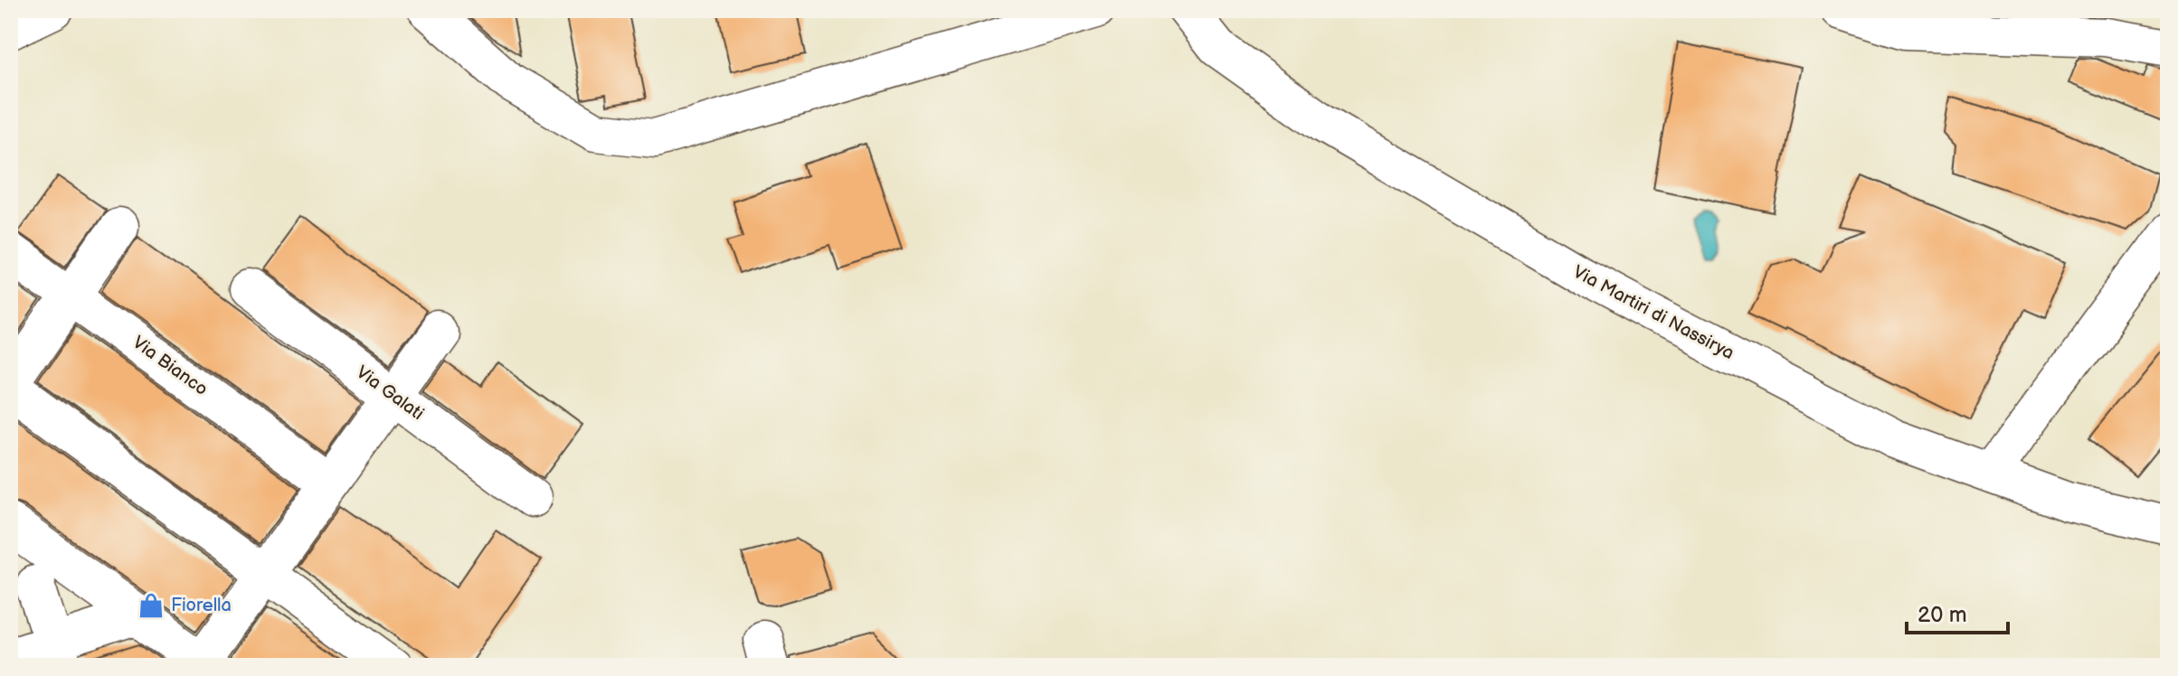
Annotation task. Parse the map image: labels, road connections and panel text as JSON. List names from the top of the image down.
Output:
{
  "streets": {
    "street": ["Via Martiri di Nassirya", "Via Bianco", "Via Galati"]
  },
  "places": {
    "shop": ["Fiorella"]
  },
  "scale_bar": "20 m"
}
